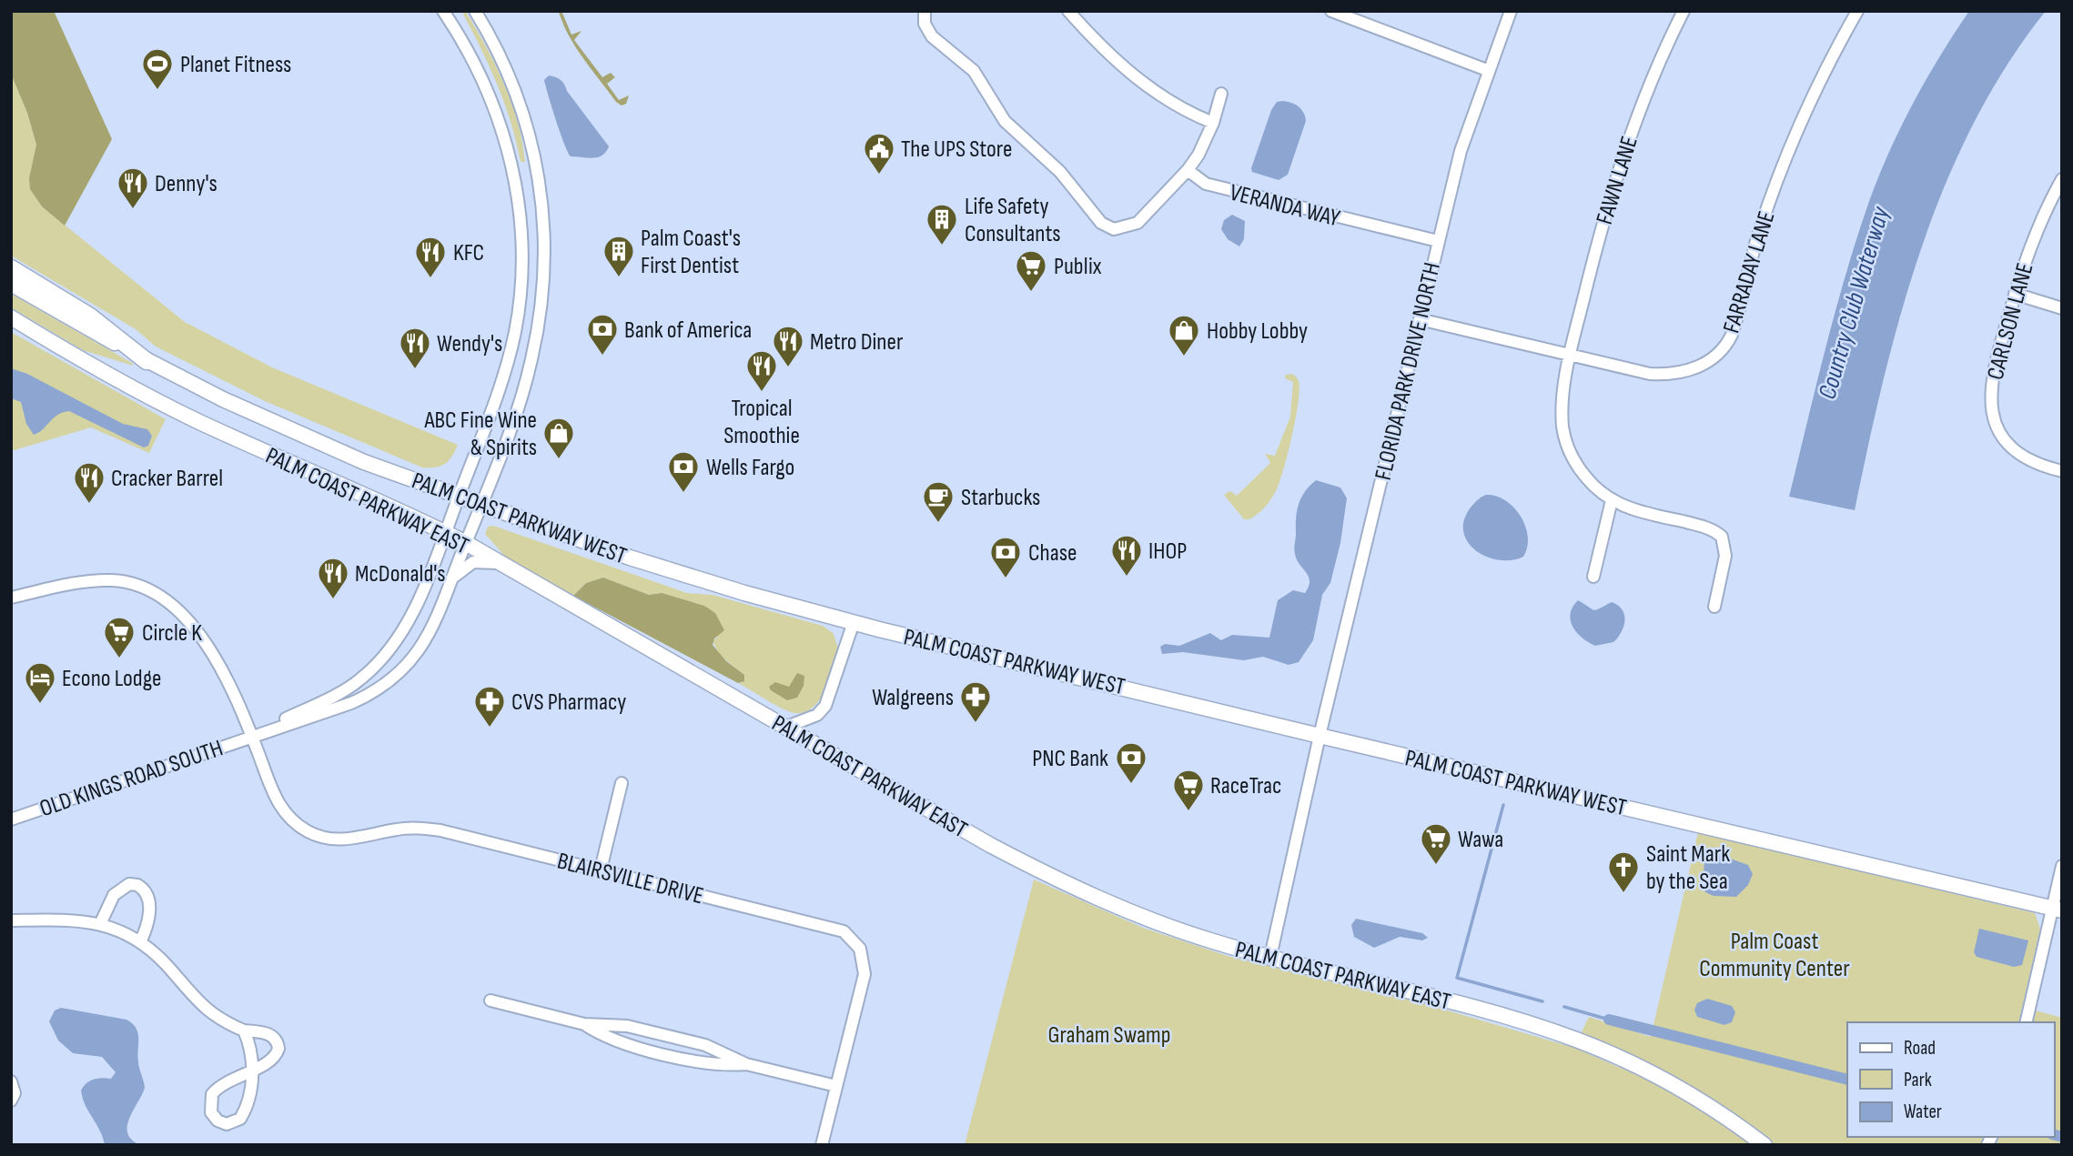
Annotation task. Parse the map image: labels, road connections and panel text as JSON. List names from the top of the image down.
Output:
{
  "streets": {
    "main road": ["PALM COAST PARKWAY EAST", "PALM COAST PARKWAY WEST"],
    "street": [
      "FAWN LANE",
      "VERANDA WAY",
      "FARRADAY LANE",
      "CARLSON LANE",
      "FLORIDA PARK DRIVE NORTH",
      "OLD KINGS ROAD SOUTH",
      "BLAIRSVILLE DRIVE"
    ]
  },
  "crossings": [
    ["FAWN LANE", "FARRADAY LANE"],
    ["VERANDA WAY", "FLORIDA PARK DRIVE NORTH"],
    ["FARRADAY LANE", "FLORIDA PARK DRIVE NORTH"],
    ["FLORIDA PARK DRIVE NORTH", "PALM COAST PARKWAY EAST"],
    ["FLORIDA PARK DRIVE NORTH", "PALM COAST PARKWAY WEST"],
    ["OLD KINGS ROAD SOUTH", "BLAIRSVILLE DRIVE"]
  ],
  "water": ["Country Club Waterway"],
  "parks": ["Palm Coast Community Center", "Graham Swamp"],
  "places": {
    "sports": ["Planet Fitness"],
    "public building": ["The UPS Store"],
    "restaurant": [
      "Denny's",
      "KFC",
      "Metro Diner",
      "Wendy's",
      "Tropical Smoothie",
      "Cracker Barrel",
      "IHOP",
      "McDonald's"
    ],
    "building": ["Life Safety Consultants", "Palm Coast's First Dentist"],
    "supermarket": [
      "Publix",
      "Circle K",
      "RaceTrac",
      "Wawa"
    ],
    "bank": [
      "Bank of America",
      "Wells Fargo",
      "Chase",
      "PNC Bank"
    ],
    "shop": ["Hobby Lobby", "ABC Fine Wine & Spirits"],
    "cafe": ["Starbucks"],
    "hotel": ["Econo Lodge"],
    "pharmacy": ["Walgreens", "CVS Pharmacy"],
    "church": ["Saint Mark by the Sea"]
  },
  "legend": ["Road", "Park", "Water"]
}
